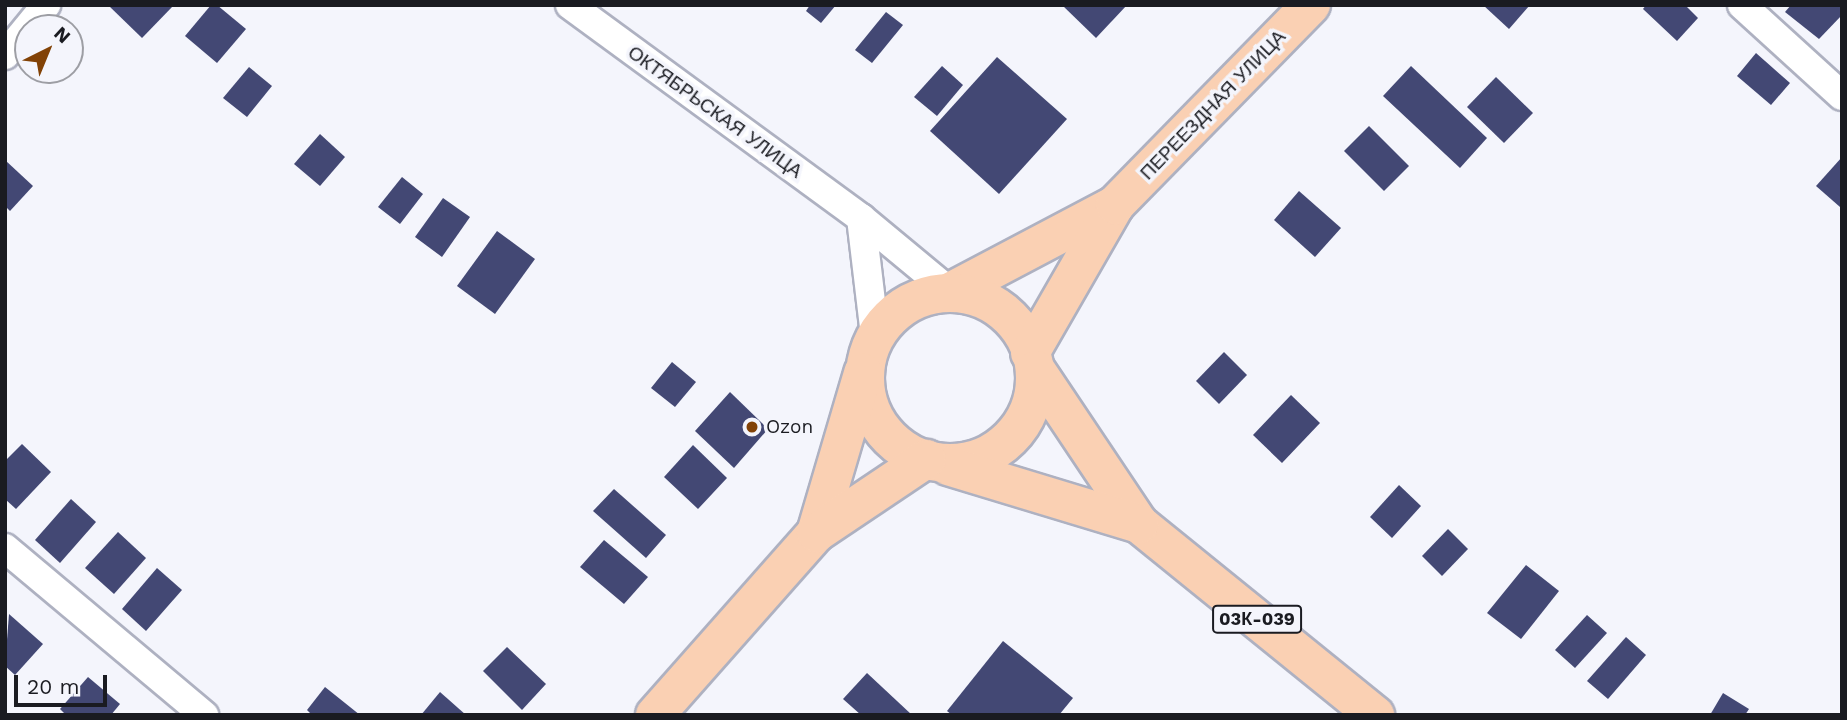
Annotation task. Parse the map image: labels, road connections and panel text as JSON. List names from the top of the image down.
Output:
{
  "streets": {
    "main road": ["ПЕРЕЕЗДНАЯ УЛИЦА", "03К-039"],
    "street": ["ОКТЯБРЬСКАЯ УЛИЦА"]
  },
  "crossings": [
    ["ПЕРЕЕЗДНАЯ УЛИЦА", "ОКТЯБРЬСКАЯ УЛИЦА"],
    ["ПЕРЕЕЗДНАЯ УЛИЦА", "03К-039"],
    ["ОКТЯБРЬСКАЯ УЛИЦА", "03К-039"]
  ],
  "places": ["Ozon"],
  "scale_bar": "20 m",
  "north": "top right"
}
